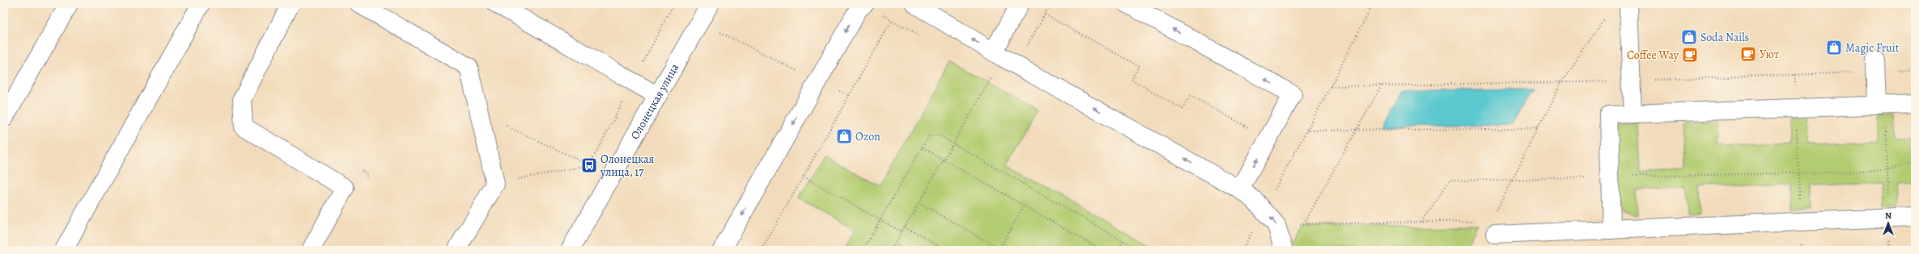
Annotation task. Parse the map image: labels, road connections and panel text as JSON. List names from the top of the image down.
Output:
{
  "streets": {
    "street": ["Олонецкая улица"]
  },
  "places": {
    "shop": ["Soda Nails", "Magic Fruit", "Ozon"],
    "cafe": ["Уют", "Coffee Way"],
    "bus stop": ["Олонецкая улица, 17"]
  },
  "north": "top"
}
